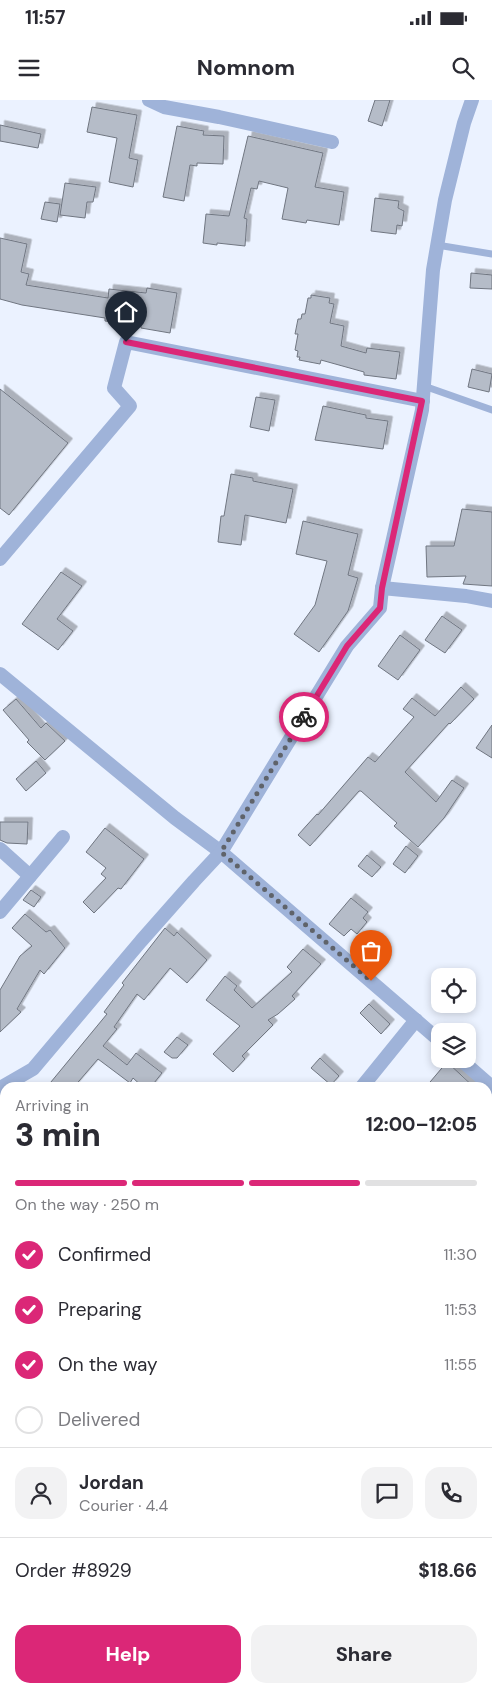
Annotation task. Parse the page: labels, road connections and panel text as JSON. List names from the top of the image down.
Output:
{
  "page": {
    "status": "11:57",
    "header": "Nomnom",
    "heading": ["3 min", "Arriving in", "12:00–12:05"],
    "panel": [
      "Jordan",
      "Courier · 4.4",
      "Order #8929",
      "$18.66"
    ],
    "bar": "On the way · 250 m",
    "list": [
      ["Confirmed", "11:30"],
      ["Preparing", "11:53"],
      ["On the way", "11:55"],
      "Delivered"
    ],
    "buttons": ["Help", "Share"]
  }
}
